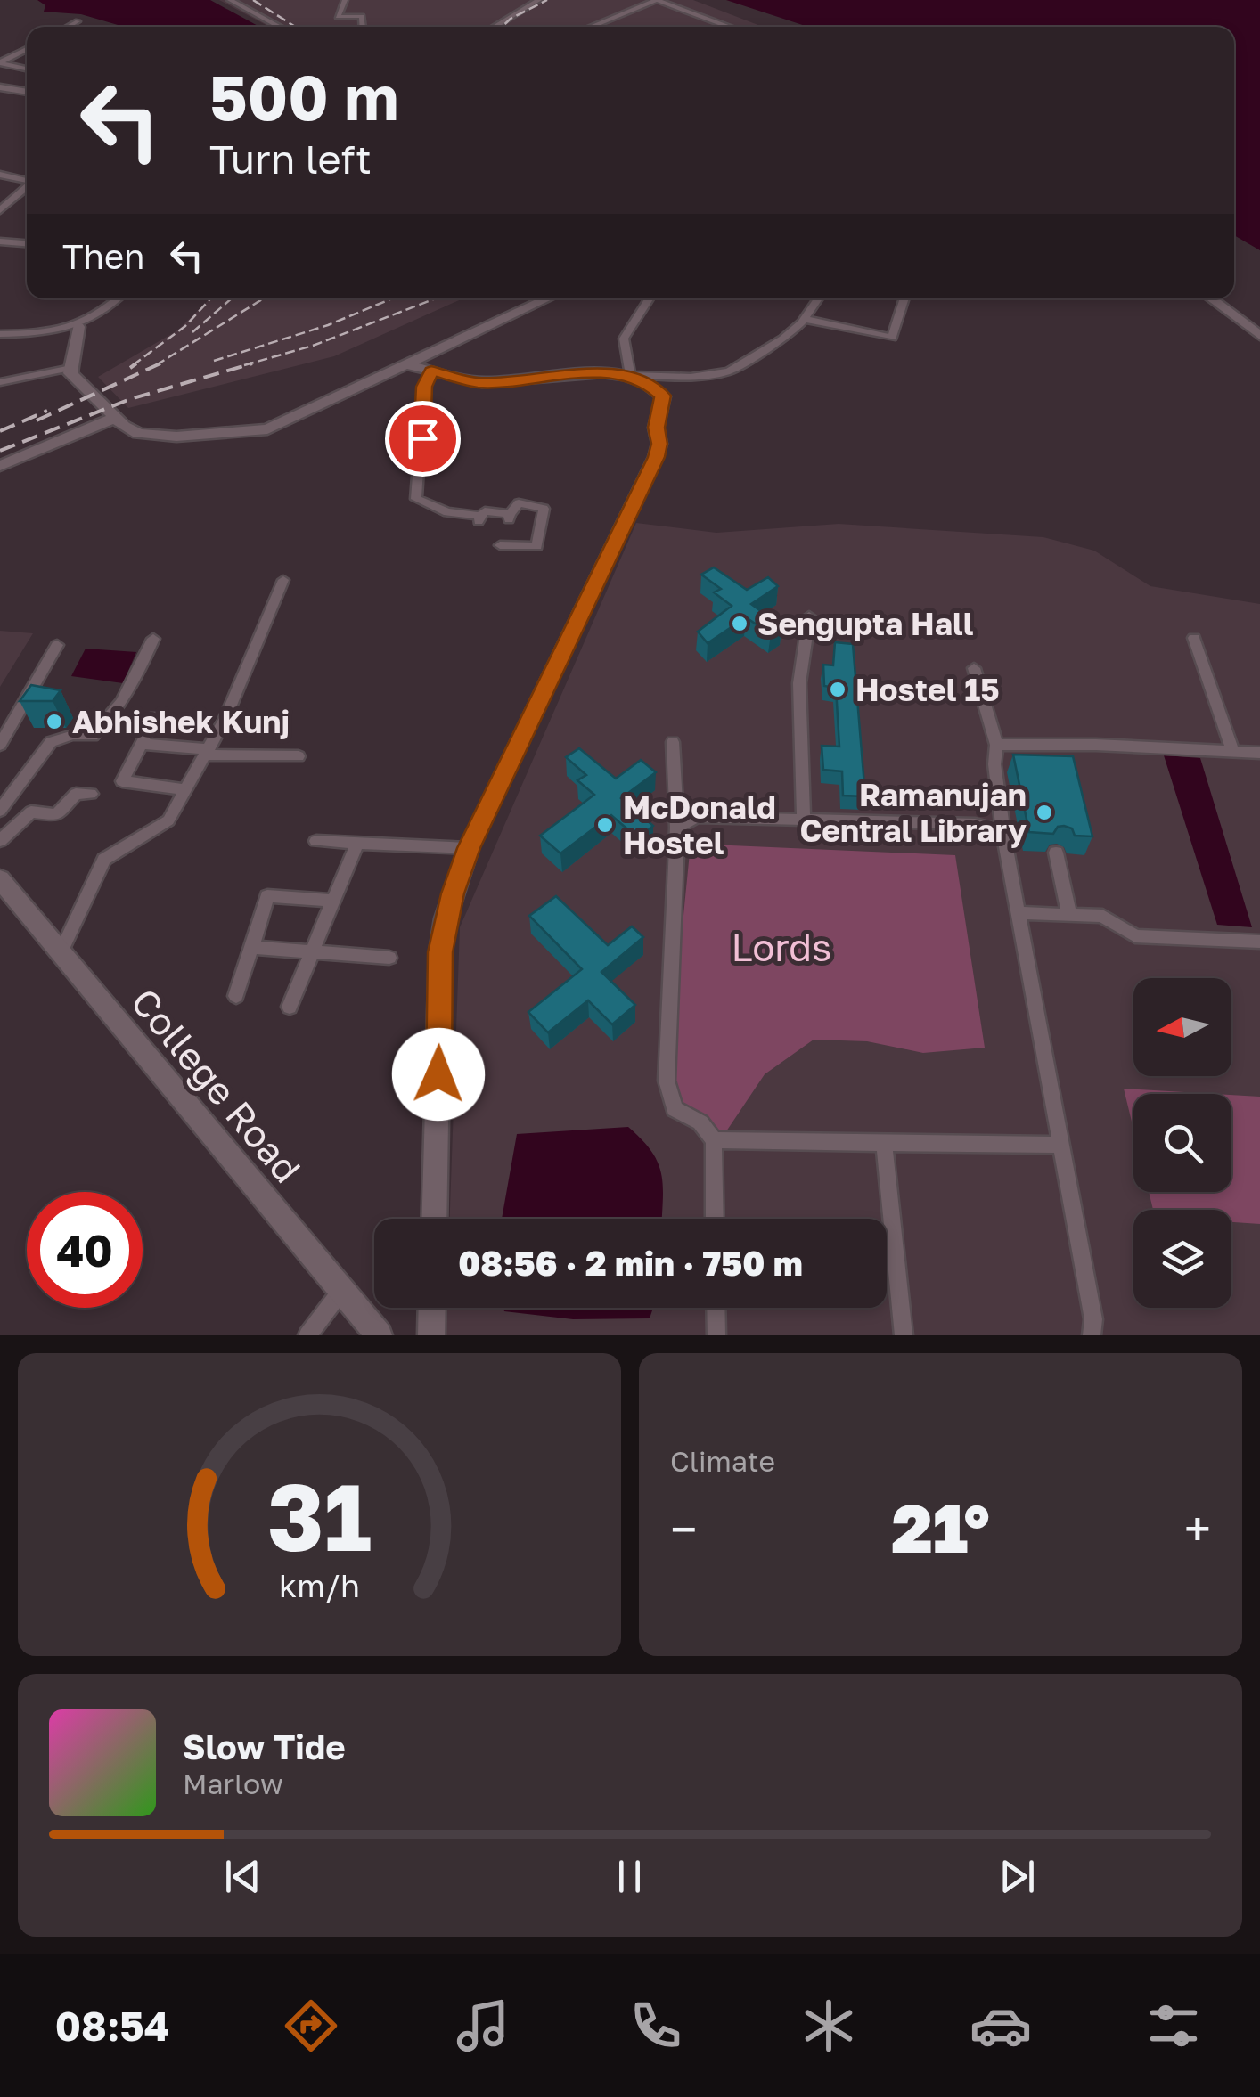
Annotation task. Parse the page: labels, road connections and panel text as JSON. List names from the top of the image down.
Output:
{
  "streets": {
    "street": ["College Road"]
  },
  "parks": ["Lords"],
  "places": [
    "Sengupta Hall",
    "Hostel 15",
    "Abhishek Kunj",
    "Ramanujan Central Library",
    "McDonald Hostel"
  ],
  "north": "left",
  "page": {
    "turn": ["500 m", "Turn left"],
    "then": "Then",
    "limit": "40",
    "trip": "08:56 · 2 min · 750 m",
    "tile": "Climate",
    "heat": ["−", "21°", "+"],
    "song": ["Slow Tide", "Marlow"],
    "tabs": "08:54",
    "gauge": ["31", "km/h"]
  }
}
